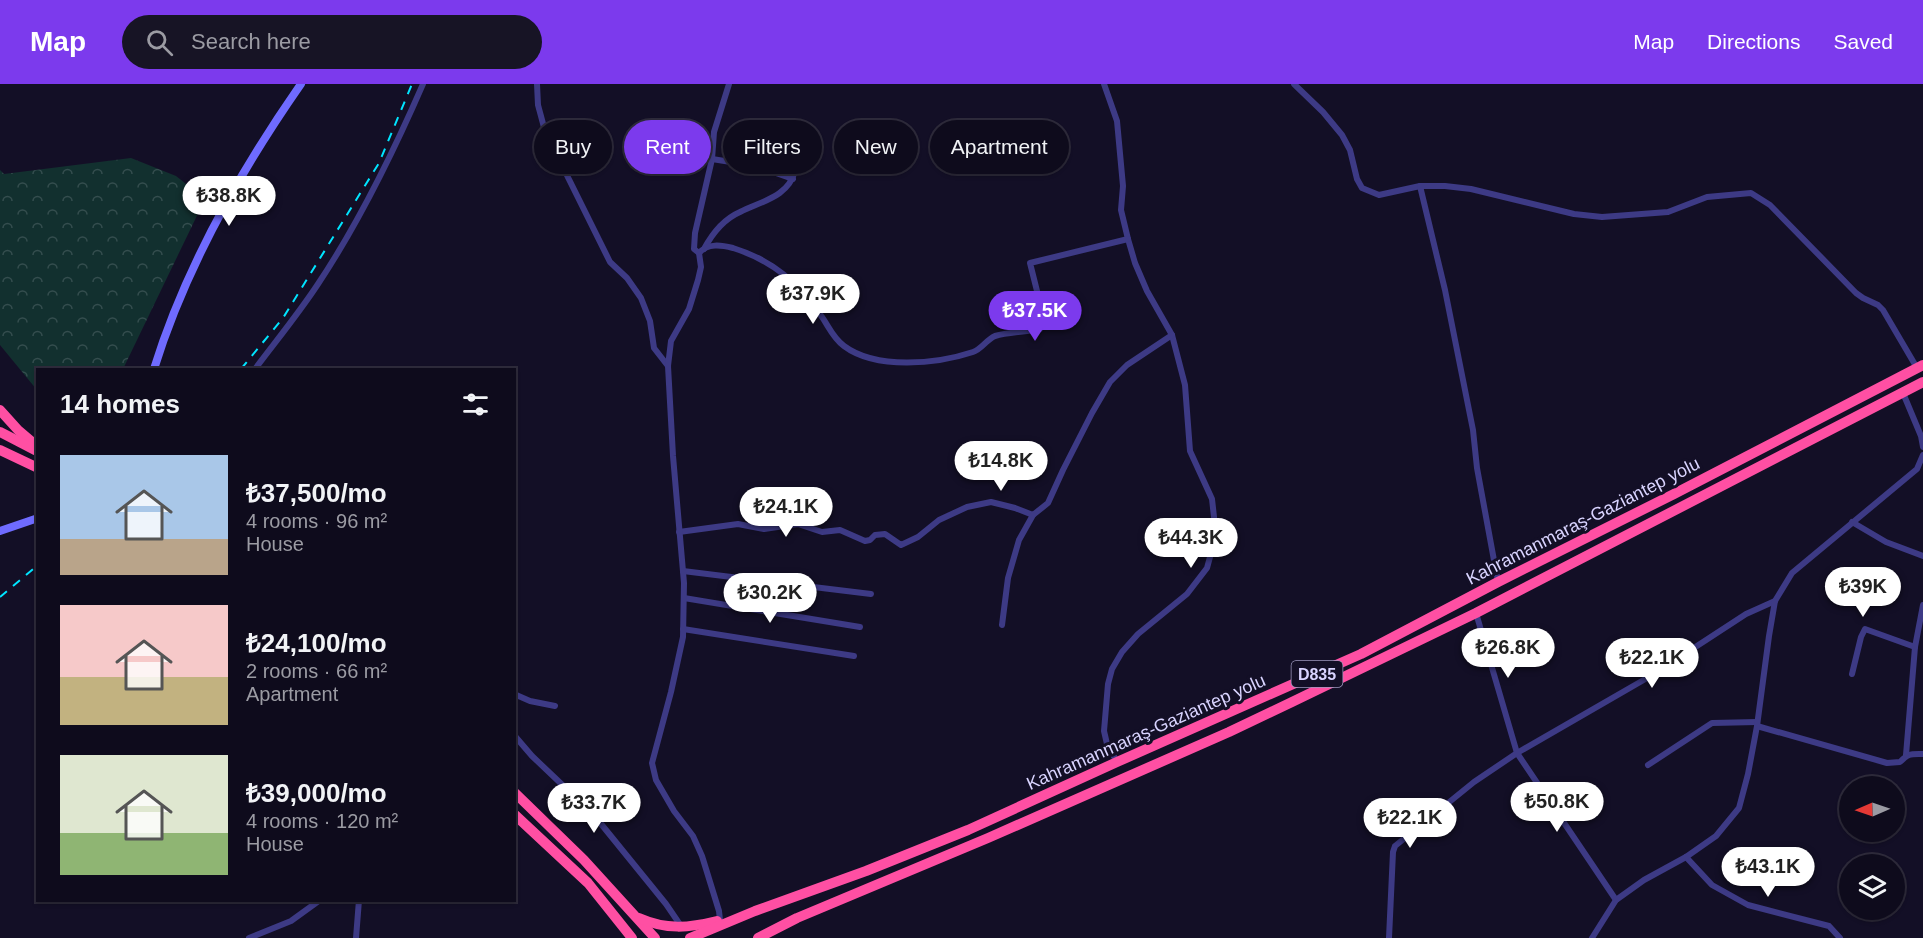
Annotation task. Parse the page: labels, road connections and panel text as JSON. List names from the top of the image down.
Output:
{
  "streets": {
    "highway": ["Kahramanmaraş-Gaziantep yolu", "D835"]
  },
  "north": "left",
  "page": {
    "header": "Map",
    "search": "Search here",
    "nav": ["Map", "Directions", "Saved"],
    "chip": [
      "Buy",
      "Rent",
      "Filters",
      "New",
      "Apartment"
    ],
    "price": [
      "₺38.8K",
      "₺37.9K",
      "₺37.5K",
      "₺14.8K",
      "₺24.1K",
      "₺44.3K",
      "₺39K",
      "₺30.2K",
      "₺26.8K",
      "₺22.1K",
      "₺50.8K",
      "₺33.7K",
      "₺22.1K",
      "₺43.1K"
    ],
    "heading": "14 homes",
    "list": [
      {
        "name": "₺37,500/mo",
        "note": "4 rooms · 96 m² · House"
      },
      {
        "name": "₺24,100/mo",
        "note": "2 rooms · 66 m² · Apartment"
      },
      {
        "name": "₺39,000/mo",
        "note": "4 rooms · 120 m² · House"
      }
    ]
  }
}
